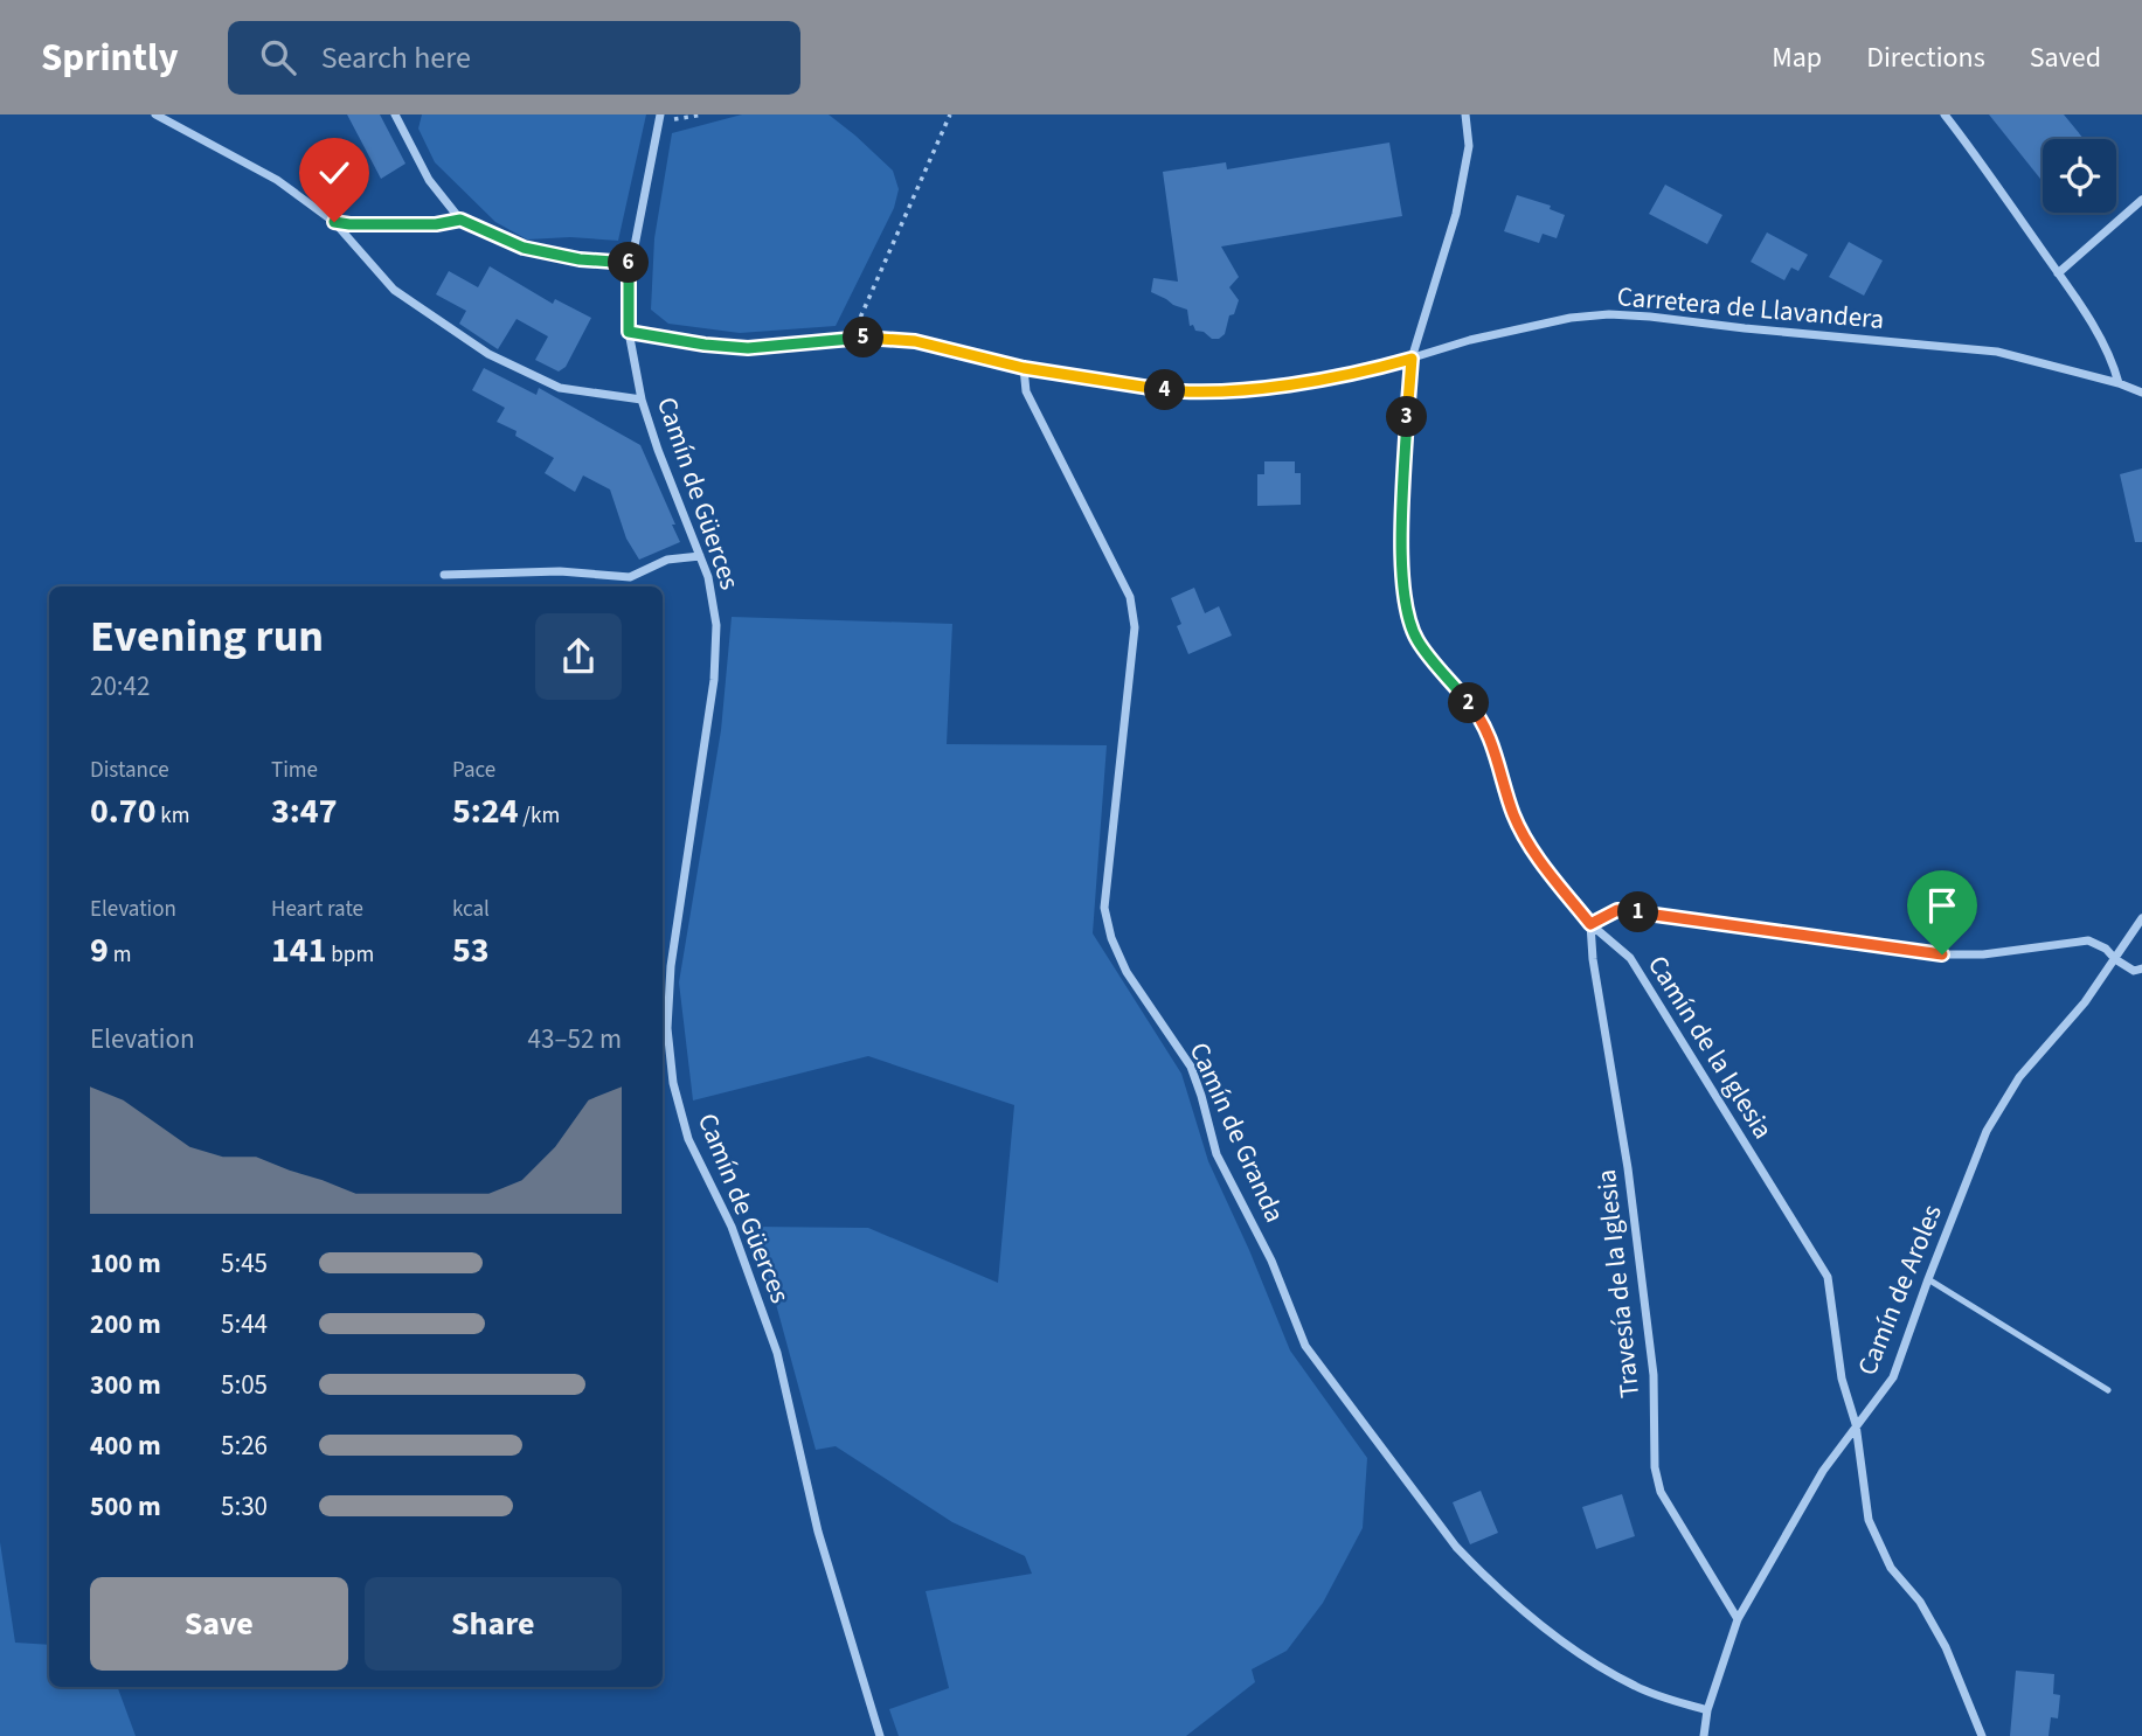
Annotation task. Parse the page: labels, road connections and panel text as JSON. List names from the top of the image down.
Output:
{
  "streets": {
    "street": [
      "Carretera de Llavandera",
      "Camín de Güerces",
      "Camín de la Iglesia",
      "Camín de Granda",
      "Travesía de la Iglesia",
      "Camín de Aroles"
    ]
  },
  "crossings": [
    ["Carretera de Llavandera", "Camín de Güerces"],
    ["Carretera de Llavandera", "Camín de la Iglesia"],
    ["Carretera de Llavandera", "Camín de Granda"],
    ["Camín de la Iglesia", "Travesía de la Iglesia"],
    ["Camín de la Iglesia", "Camín de Aroles"],
    ["Camín de Granda", "Camín de Aroles"],
    ["Travesía de la Iglesia", "Camín de Aroles"]
  ],
  "page": {
    "header": "Sprintly",
    "search": "Search here",
    "nav": ["Map", "Directions", "Saved"],
    "pins": [
      "6",
      "5",
      "4",
      "3",
      "2",
      "1"
    ],
    "heading": ["Evening run", "20:42"],
    "stats": [
      ["Distance", "0.70 km"],
      ["Time", "3:47"],
      ["Pace", "5:24 /km"],
      ["Elevation", "9 m"],
      ["Heart rate", "141 bpm"],
      ["kcal", "53"]
    ],
    "chart": ["Elevation", "43–52 m"],
    "list": [
      {
        "name": "100 m",
        "note": "5:45"
      },
      {
        "name": "200 m",
        "note": "5:44"
      },
      {
        "name": "300 m",
        "note": "5:05"
      },
      {
        "name": "400 m",
        "note": "5:26"
      },
      {
        "name": "500 m",
        "note": "5:30"
      }
    ],
    "buttons": ["Save", "Share"]
  }
}
